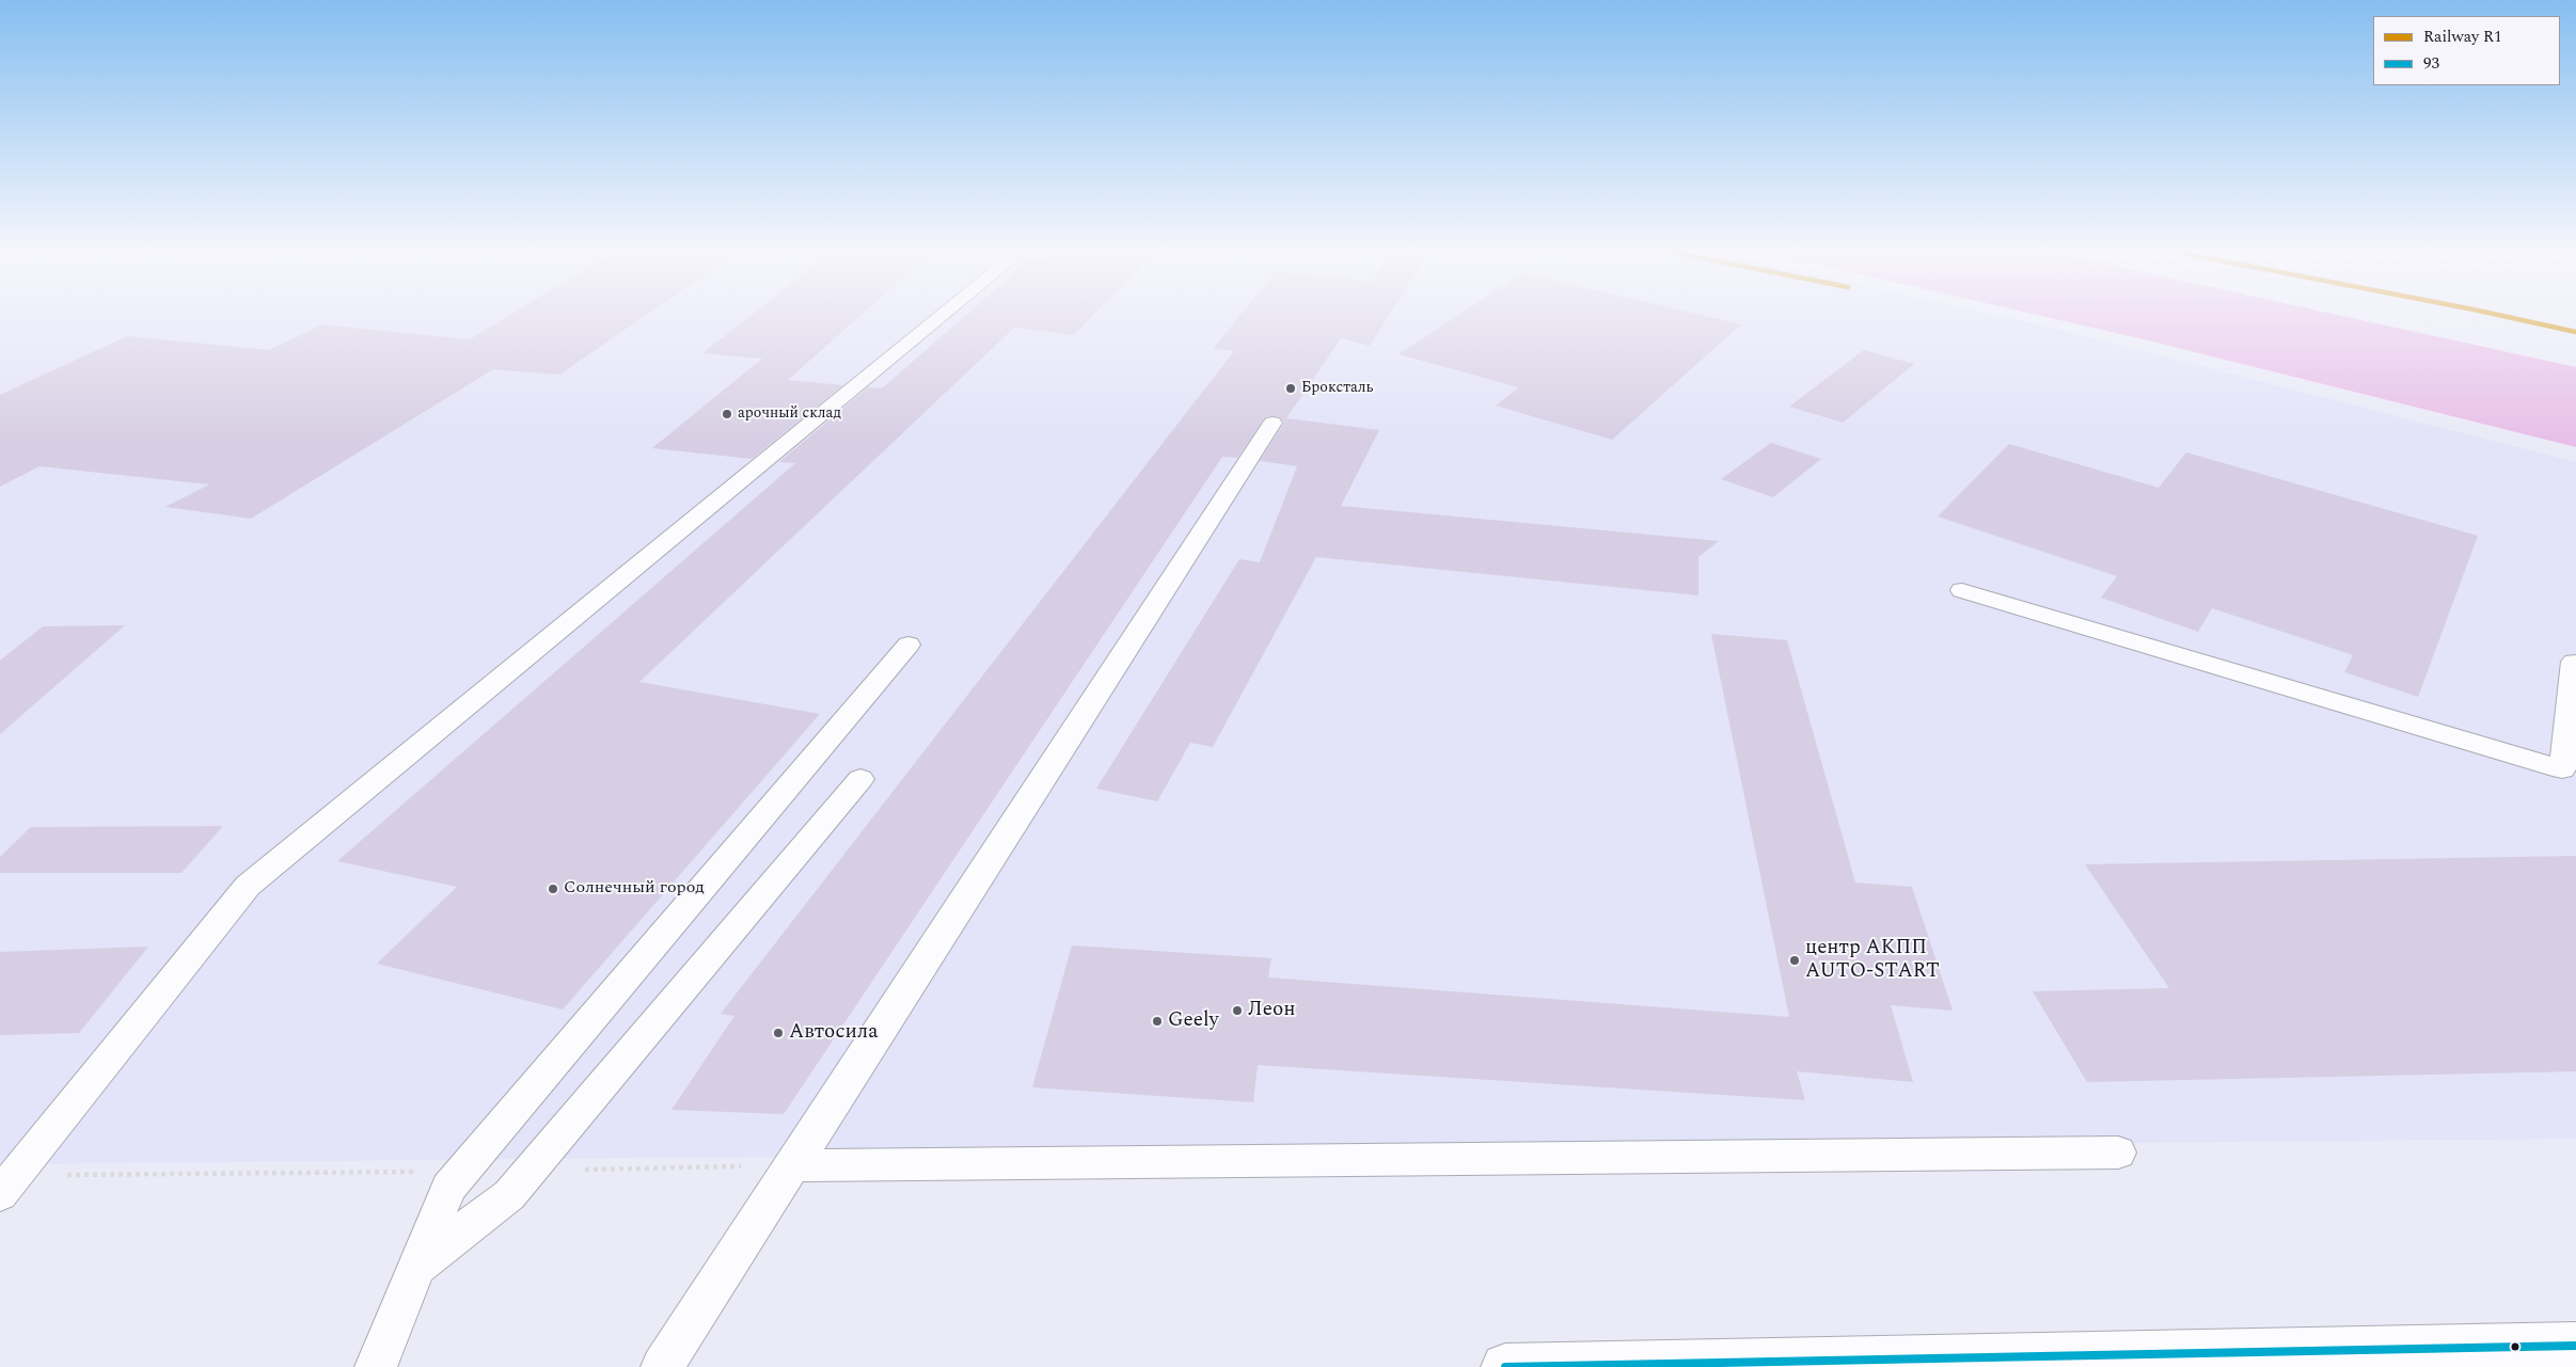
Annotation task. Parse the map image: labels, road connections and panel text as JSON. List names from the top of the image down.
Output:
{
  "places": [
    "Броксталь",
    "арочный склад",
    "Солнечный город",
    "центр АКПП AUTO-START",
    "Леон",
    "Geely",
    "Автосила"
  ],
  "lines": ["rail line R1", "transit line 93"],
  "legend": ["Railway R1", "93"]
}
